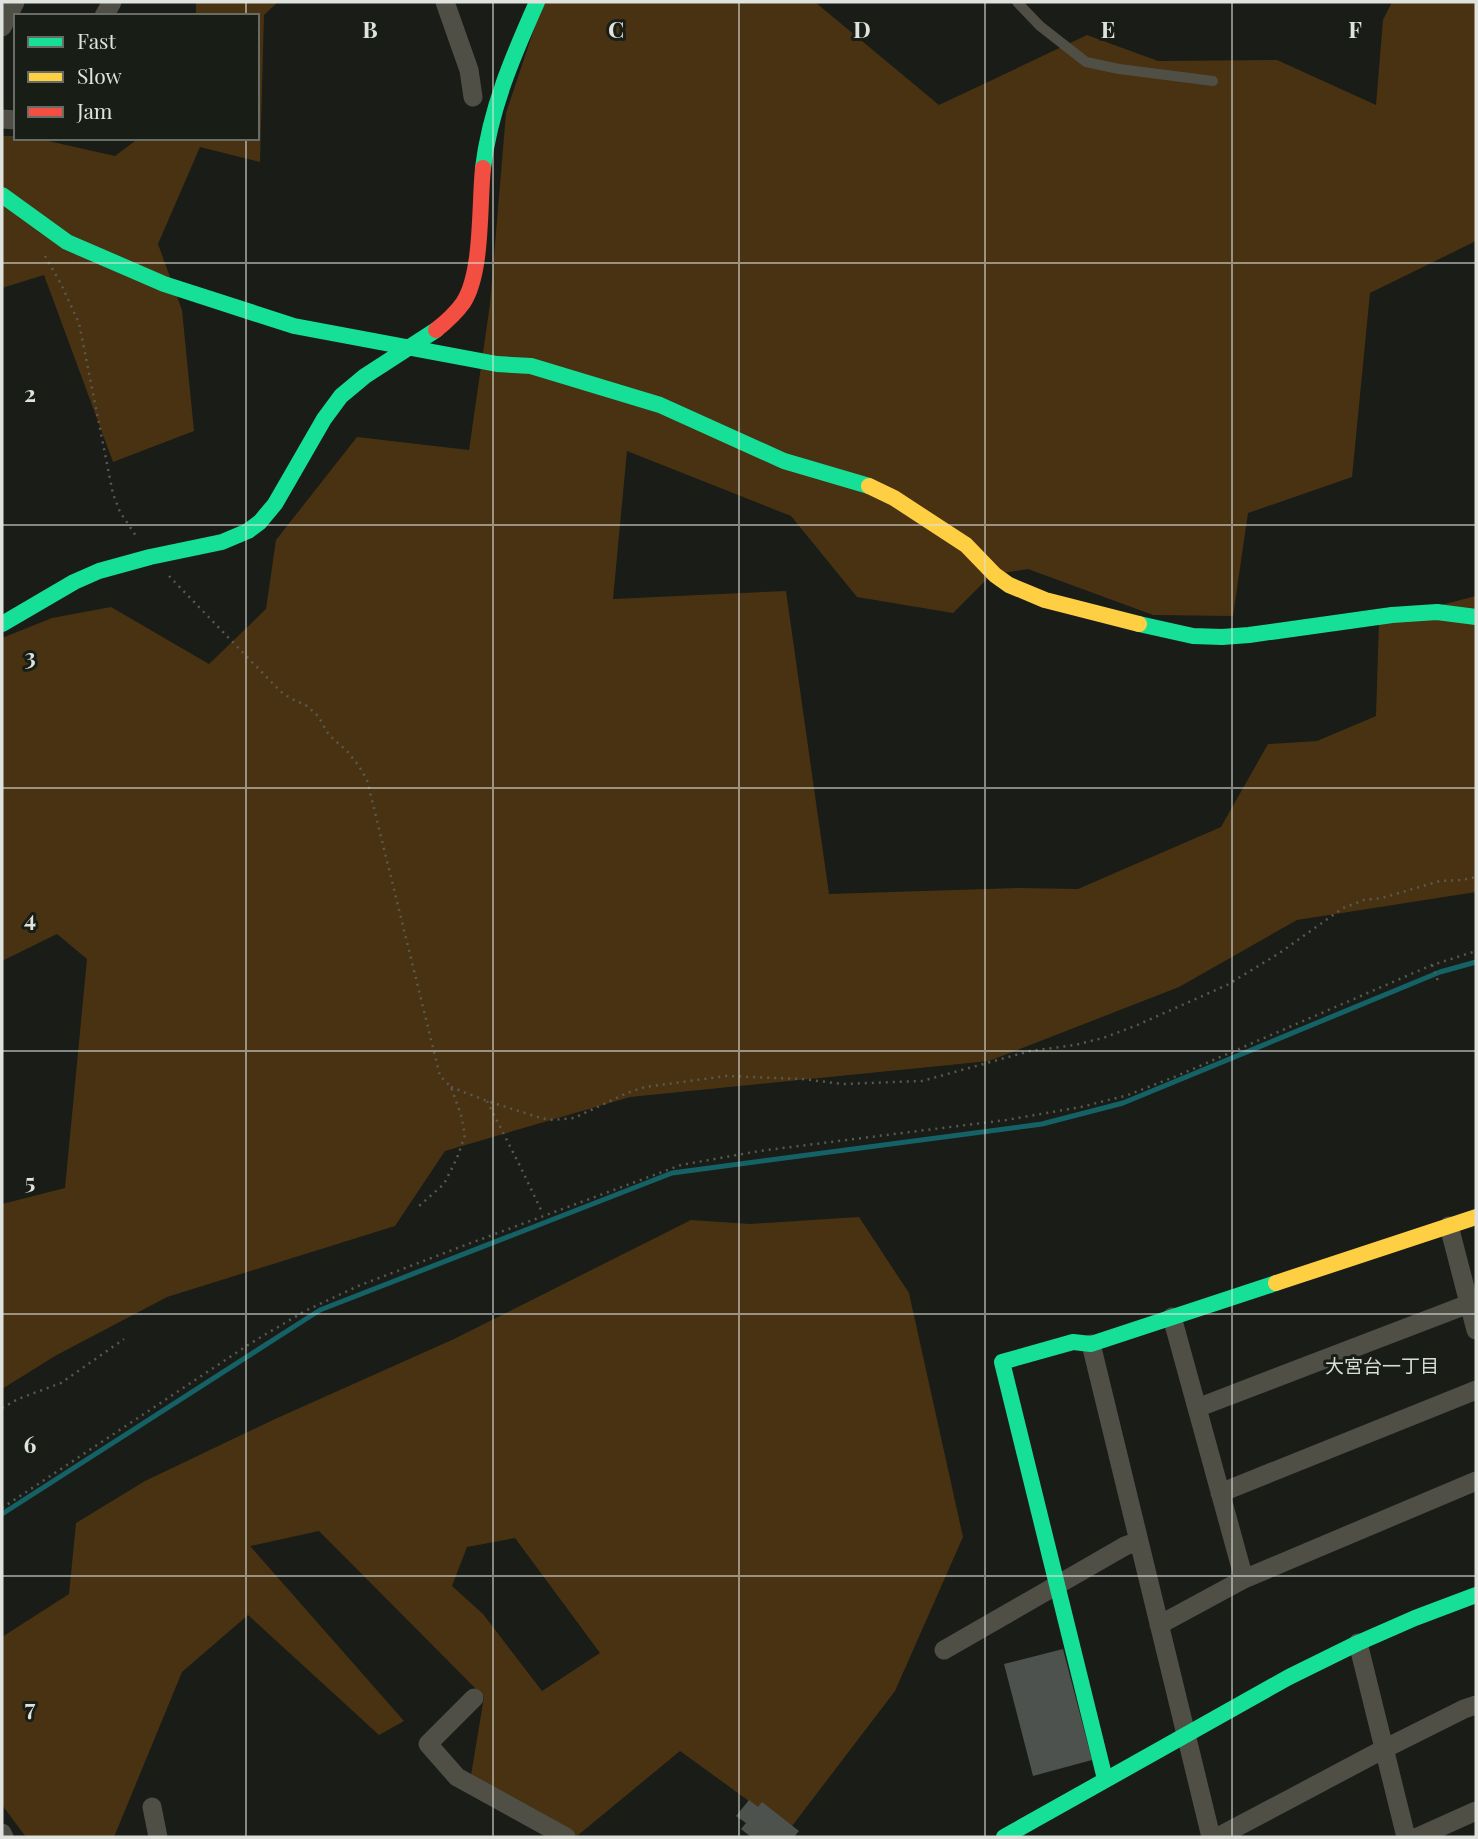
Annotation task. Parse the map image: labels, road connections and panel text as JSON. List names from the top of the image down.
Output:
{
  "districts": ["大宮台一丁目"],
  "legend": ["Fast", "Slow", "Jam"],
  "grid": {
    "columns": [
      "B",
      "C",
      "D",
      "E",
      "F"
    ],
    "rows": [
      "2",
      "3",
      "4",
      "5",
      "6",
      "7"
    ]
  }
}
